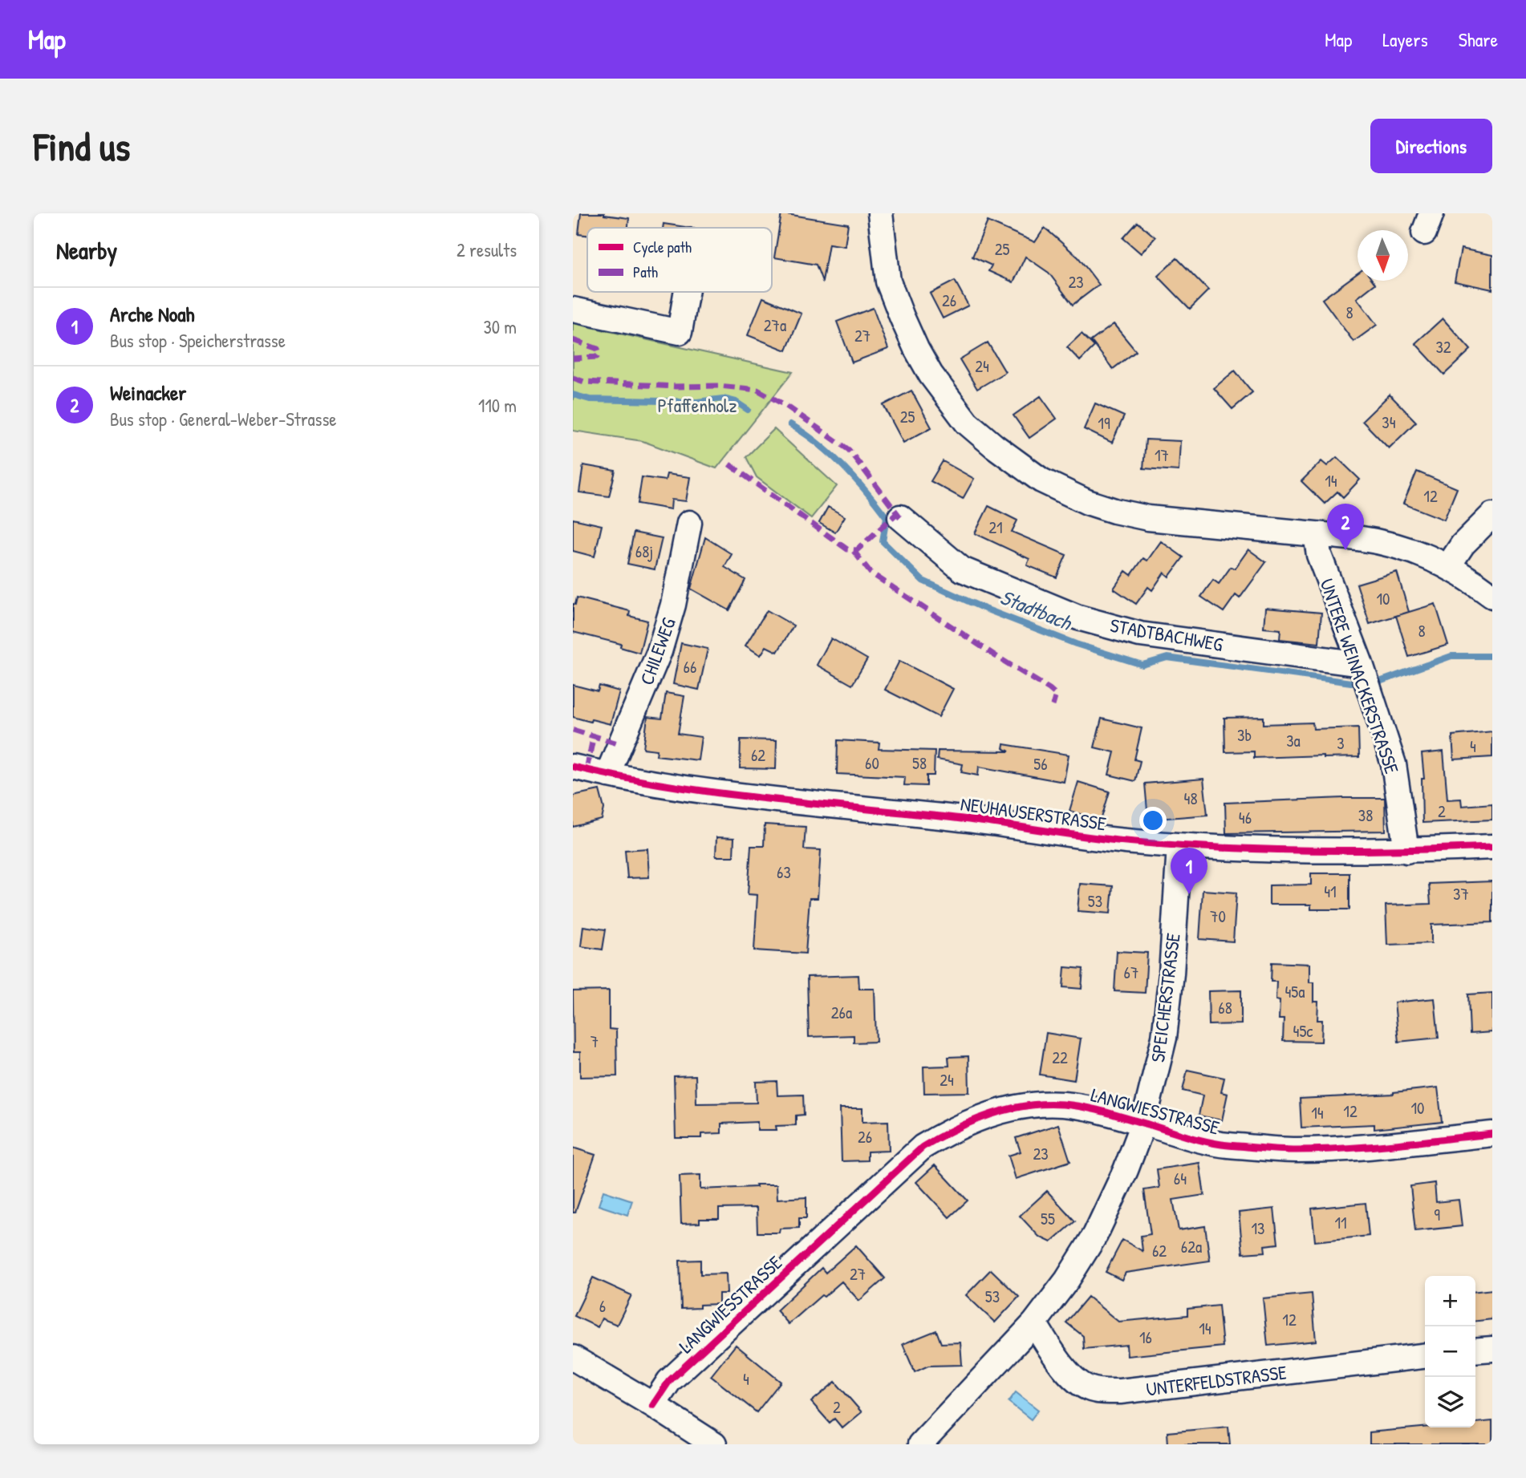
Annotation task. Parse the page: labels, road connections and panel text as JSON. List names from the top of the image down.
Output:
{
  "streets": {
    "street": [
      "STADTBACHWEG",
      "CHILEWEG",
      "UNTERE WEINACKERSTRASSE",
      "NEUHAUSERSTRASSE",
      "SPEICHERSTRASSE",
      "LANGWIESSTRASSE",
      "UNTERFELDSTRASSE"
    ]
  },
  "crossings": [
    ["STADTBACHWEG", "UNTERE WEINACKERSTRASSE"],
    ["CHILEWEG", "NEUHAUSERSTRASSE"],
    ["UNTERE WEINACKERSTRASSE", "NEUHAUSERSTRASSE"],
    ["NEUHAUSERSTRASSE", "SPEICHERSTRASSE"],
    ["SPEICHERSTRASSE", "LANGWIESSTRASSE"],
    ["SPEICHERSTRASSE", "UNTERFELDSTRASSE"]
  ],
  "water": ["Stadtbach"],
  "parks": ["Pfaffenholz"],
  "house_numbers": [
    "25",
    "23",
    "26",
    "8",
    "27a",
    "27",
    "32",
    "24",
    "25",
    "34",
    "19",
    "17",
    "14",
    "12",
    "21",
    "68j",
    "10",
    "8",
    "66",
    "3b",
    "3a",
    "3",
    "4",
    "62",
    "60",
    "58",
    "56",
    "48",
    "2",
    "38",
    "46",
    "63",
    "41",
    "37",
    "53",
    "70",
    "67",
    "45a",
    "68",
    "26a",
    "45c",
    "7",
    "22",
    "24",
    "10",
    "12",
    "14",
    "26",
    "23",
    "64",
    "9",
    "55",
    "11",
    "13",
    "62a",
    "62",
    "27",
    "53",
    "6",
    "12",
    "14",
    "16",
    "4",
    "2"
  ],
  "legend": ["Cycle path", "Path"],
  "north": "bottom",
  "page": {
    "header": "Map",
    "nav": ["Map", "Layers", "Share"],
    "buttons": "Directions",
    "title": "Find us",
    "heading": ["Nearby", "2 results"],
    "list": [
      {
        "mark": "1",
        "name": "Arche Noah",
        "note": "Bus stop · Speicherstrasse",
        "value": "30 m"
      },
      {
        "mark": "2",
        "name": "Weinacker",
        "note": "Bus stop · General-Weber-Strasse",
        "value": "110 m"
      }
    ],
    "pins": ["2", "1"],
    "map_buttons": ["+", "−"]
  }
}
